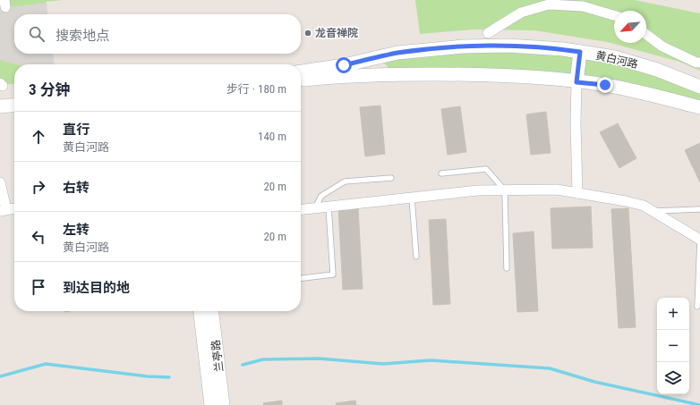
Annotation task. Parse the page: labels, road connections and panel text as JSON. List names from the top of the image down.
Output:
{
  "streets": {
    "street": ["黄白河路", "兰亭路"]
  },
  "places": ["龙音禅院"],
  "north": "bottom left",
  "page": {
    "search": "搜索地点",
    "heading": ["3 分钟", "步行 · 180 m"],
    "list": [
      ["直行", "黄白河路", "140 m"],
      ["右转", "20 m"],
      ["左转", "黄白河路", "20 m"],
      "到达目的地"
    ],
    "map_buttons": ["+", "−"]
  }
}
